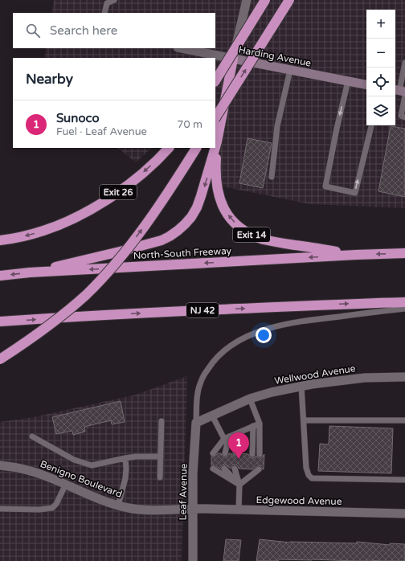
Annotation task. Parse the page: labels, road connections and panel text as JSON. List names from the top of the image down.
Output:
{
  "streets": {
    "highway": [
      "Exit 26",
      "Exit 14",
      "North-South Freeway",
      "NJ 42"
    ],
    "main road": ["Harding Avenue"],
    "street": [
      "Wellwood Avenue",
      "Benigno Boulevard",
      "Leaf Avenue",
      "Edgewood Avenue"
    ]
  },
  "crossings": [
    ["Exit 14", "North-South Freeway"],
    ["Wellwood Avenue", "Leaf Avenue"],
    ["Benigno Boulevard", "Leaf Avenue"],
    ["Benigno Boulevard", "Edgewood Avenue"],
    ["Leaf Avenue", "Edgewood Avenue"]
  ],
  "page": {
    "map_buttons": ["+", "−"],
    "search": "Search here",
    "heading": "Nearby",
    "list": [
      {
        "mark": "1",
        "name": "Sunoco",
        "note": "Fuel · Leaf Avenue",
        "value": "70 m"
      }
    ],
    "pins": "1"
  }
}
